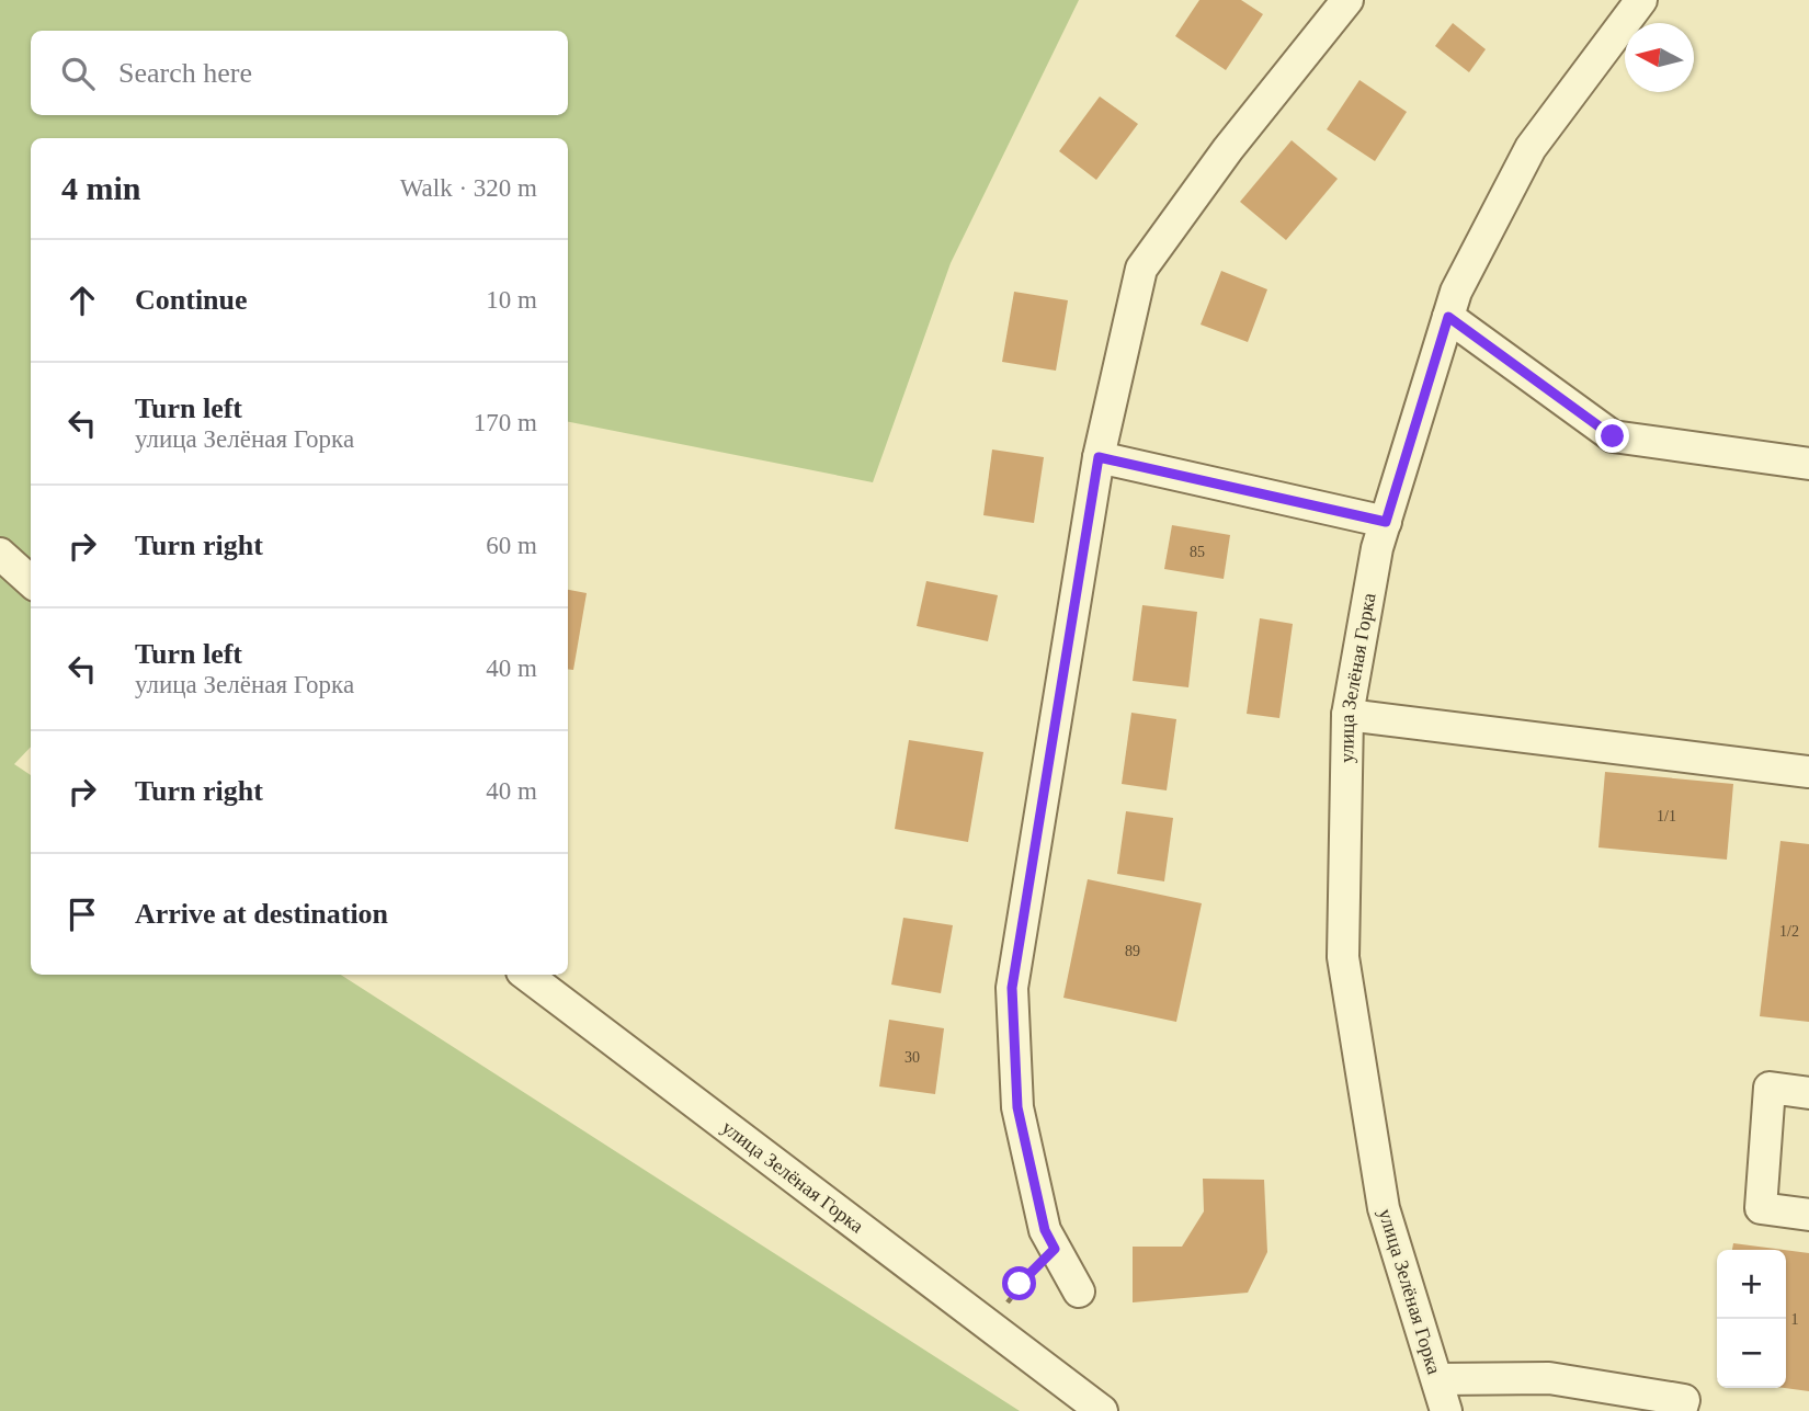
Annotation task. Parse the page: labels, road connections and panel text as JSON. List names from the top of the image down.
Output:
{
  "streets": {
    "street": ["улица Зелёная Горка"]
  },
  "house_numbers": [
    "85",
    "1/1",
    "1/2",
    "89",
    "30",
    "1"
  ],
  "north": "left",
  "page": {
    "search": "Search here",
    "heading": ["4 min", "Walk · 320 m"],
    "list": [
      ["Continue", "10 m"],
      ["Turn left", "улица Зелёная Горка", "170 m"],
      ["Turn right", "60 m"],
      ["Turn left", "улица Зелёная Горка", "40 m"],
      ["Turn right", "40 m"],
      "Arrive at destination"
    ],
    "map_buttons": ["+", "−"]
  }
}
